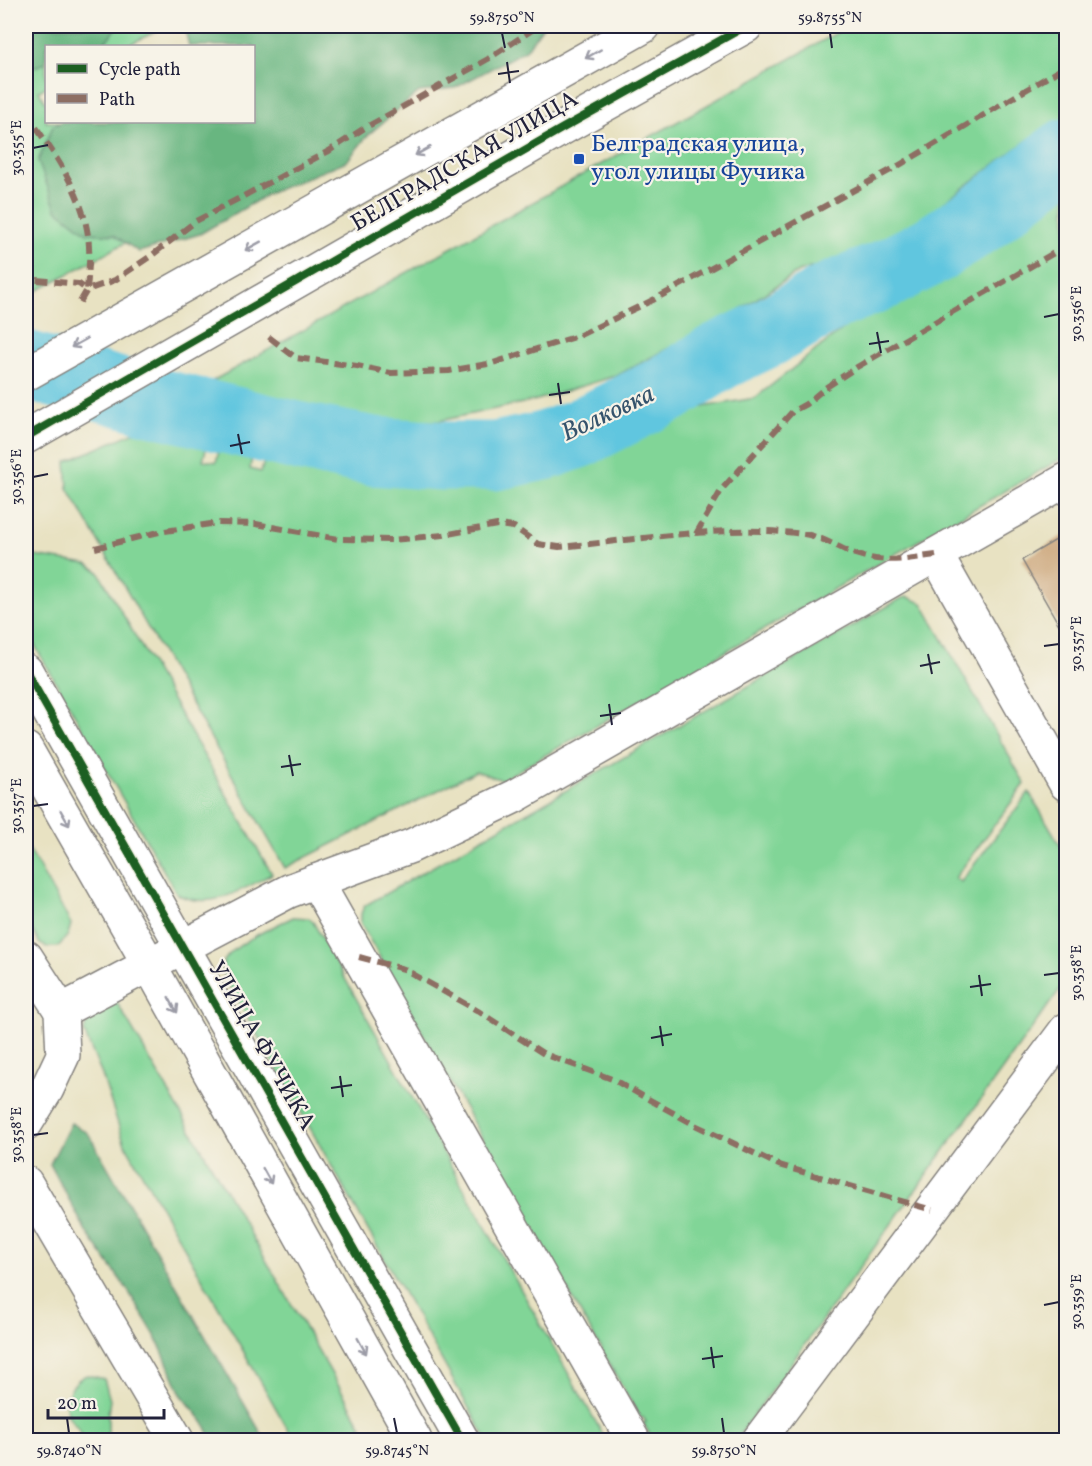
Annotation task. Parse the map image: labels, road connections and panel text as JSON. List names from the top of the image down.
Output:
{
  "streets": {
    "street": ["БЕЛГРАДСКАЯ УЛИЦА", "УЛИЦА ФУЧИКА"]
  },
  "water": ["Волковка"],
  "places": {
    "transit": ["Белградская улица, угол улицы Фучика"]
  },
  "legend": ["Cycle path", "Path"],
  "scale_bar": "20 m",
  "coordinates": [
    "59.8750°N",
    "59.8755°N",
    "30.355°E",
    "30.356°E",
    "30.357°E",
    "30.358°E",
    "30.359°E",
    "59.8740°N",
    "59.8745°N"
  ]
}
